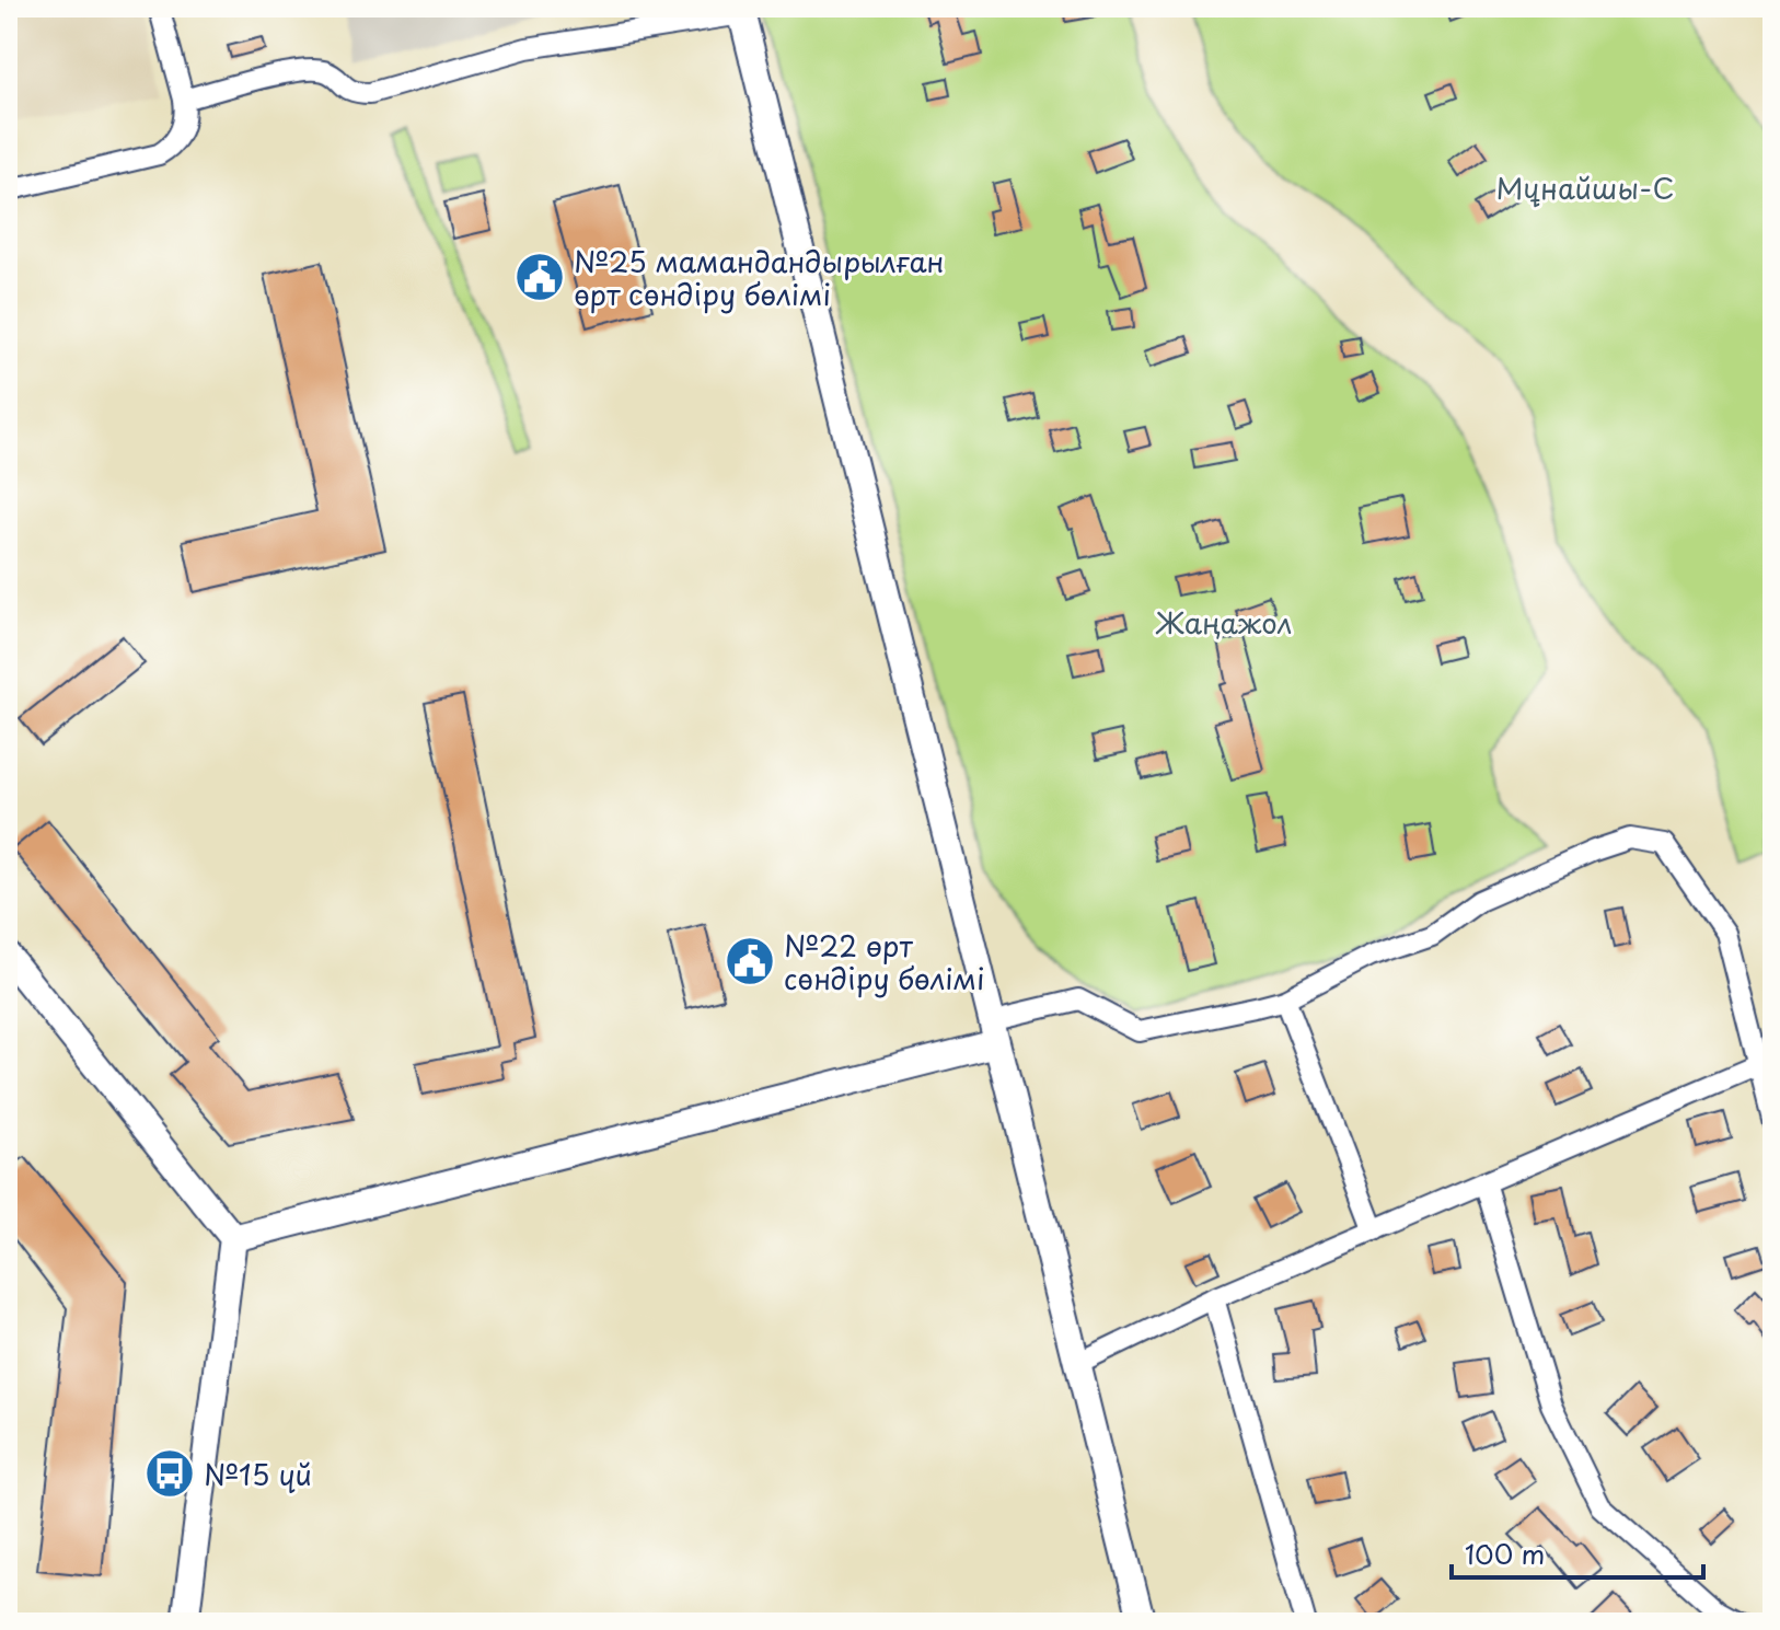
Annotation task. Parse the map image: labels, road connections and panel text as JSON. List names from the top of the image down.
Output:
{
  "parks": ["Мұнайшы-С", "Жаңажол"],
  "places": {
    "public building": ["№25 мамандандырылған өрт сөндіру бөлімі", "№22 өрт сөндіру бөлімі"],
    "bus stop": ["№15 үй"]
  },
  "scale_bar": "100 m"
}
